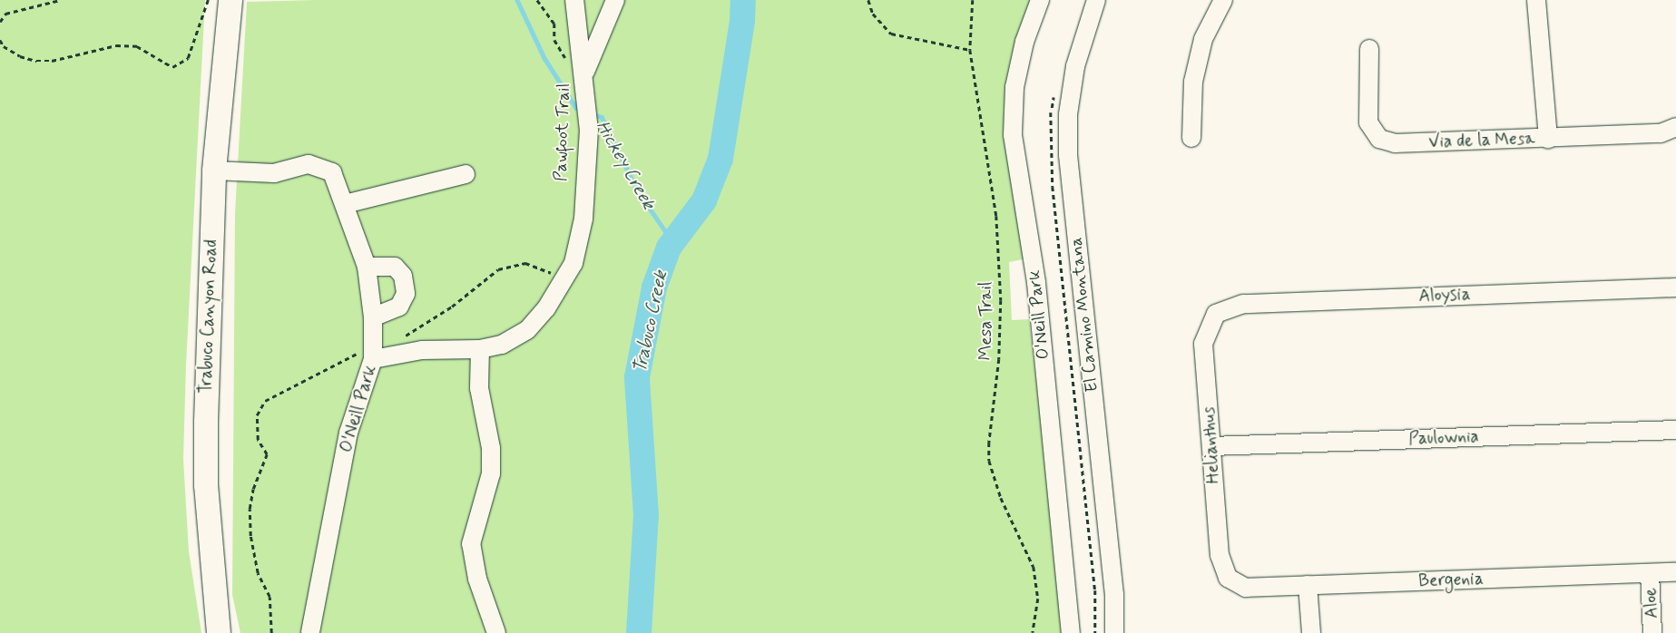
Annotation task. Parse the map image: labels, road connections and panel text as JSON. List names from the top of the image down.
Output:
{
  "streets": {
    "main road": ["Trabuco Canyon Road"],
    "street": [
      "Via de la Mesa",
      "Aloysia",
      "O'Neill Park",
      "El Camino Montana",
      "Paulownia",
      "Helianthus",
      "Bergenia",
      "Aloe"
    ],
    "path": ["Pawfoot Trail", "Mesa Trail"]
  },
  "crossings": [
    ["Aloysia", "Helianthus"],
    ["O'Neill Park", "Trabuco Canyon Road"],
    ["Paulownia", "Helianthus"],
    ["Helianthus", "Bergenia"],
    ["Bergenia", "Aloe"]
  ],
  "water": ["Hickey Creek", "Trabuco Creek"]
}
